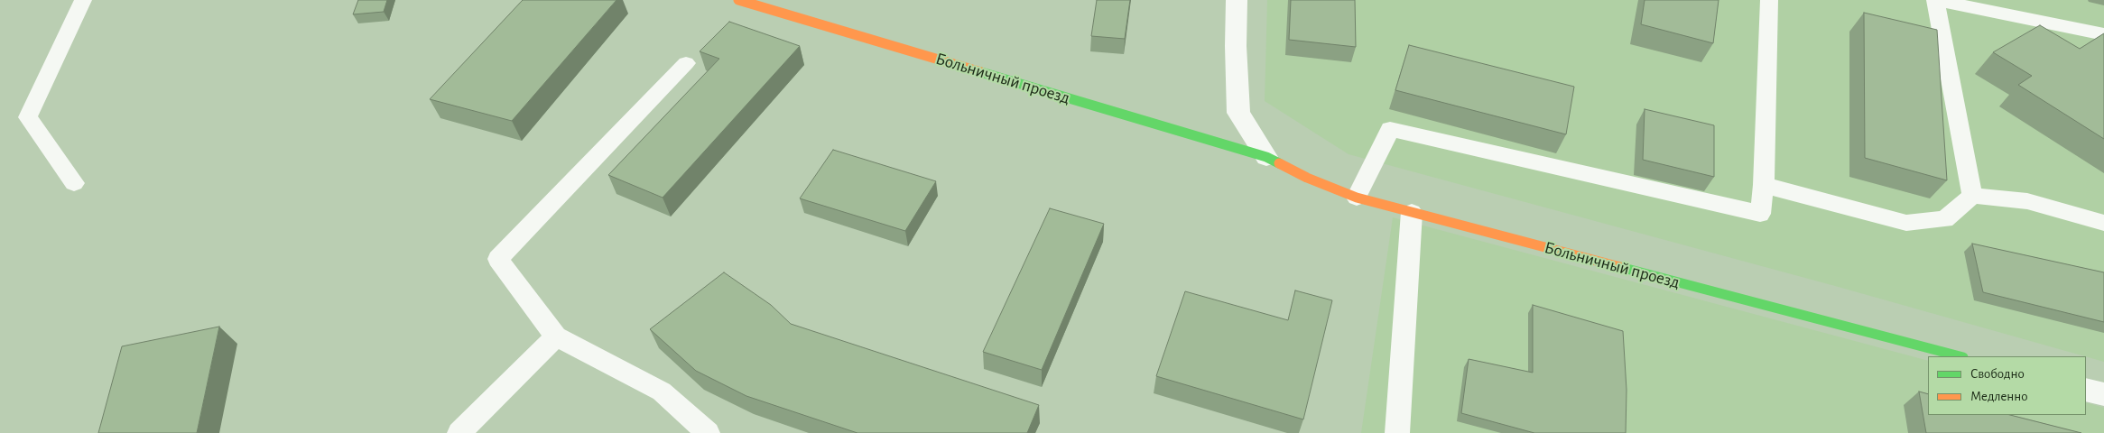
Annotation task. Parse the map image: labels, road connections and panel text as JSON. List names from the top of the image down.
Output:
{
  "streets": {
    "street": ["Больничный проезд"]
  },
  "legend": ["Свободно", "Медленно"]
}
